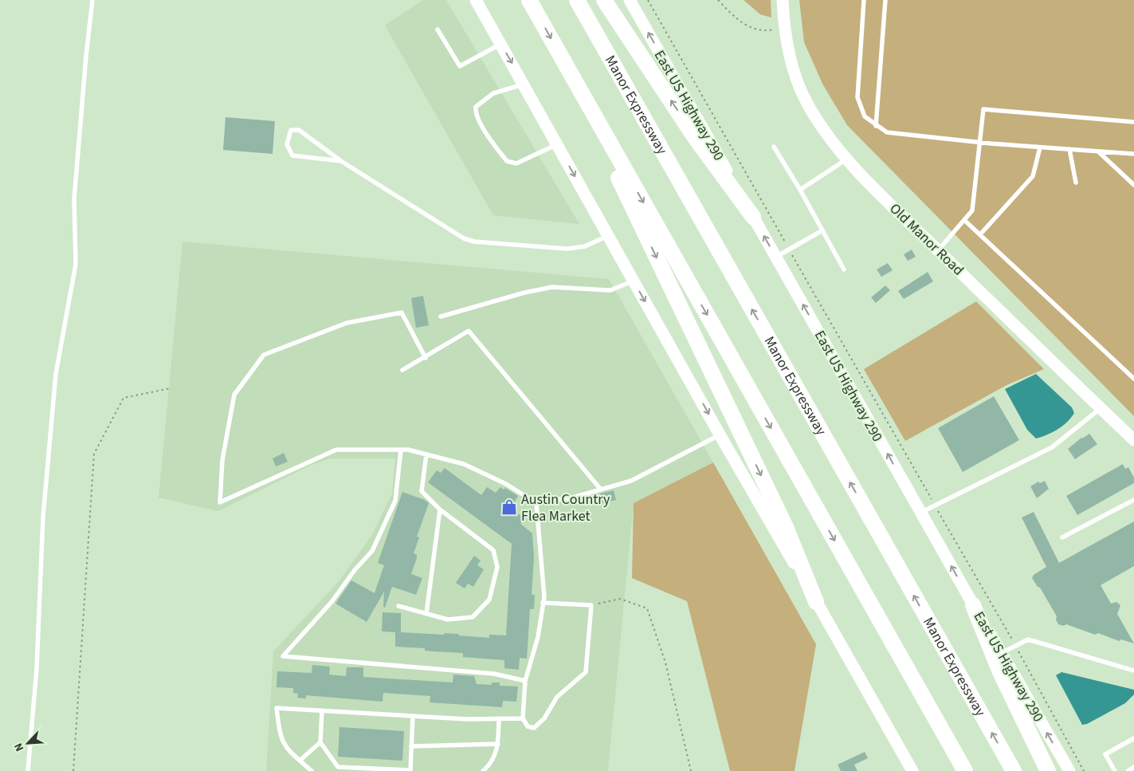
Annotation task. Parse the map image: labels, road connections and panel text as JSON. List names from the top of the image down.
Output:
{
  "streets": {
    "highway": ["Manor Expressway"],
    "main road": ["East US Highway 290", "Old Manor Road"]
  },
  "one_way": ["East US Highway 290"],
  "places": {
    "shop": ["Austin Country Flea Market"]
  },
  "north": "bottom left"
}
